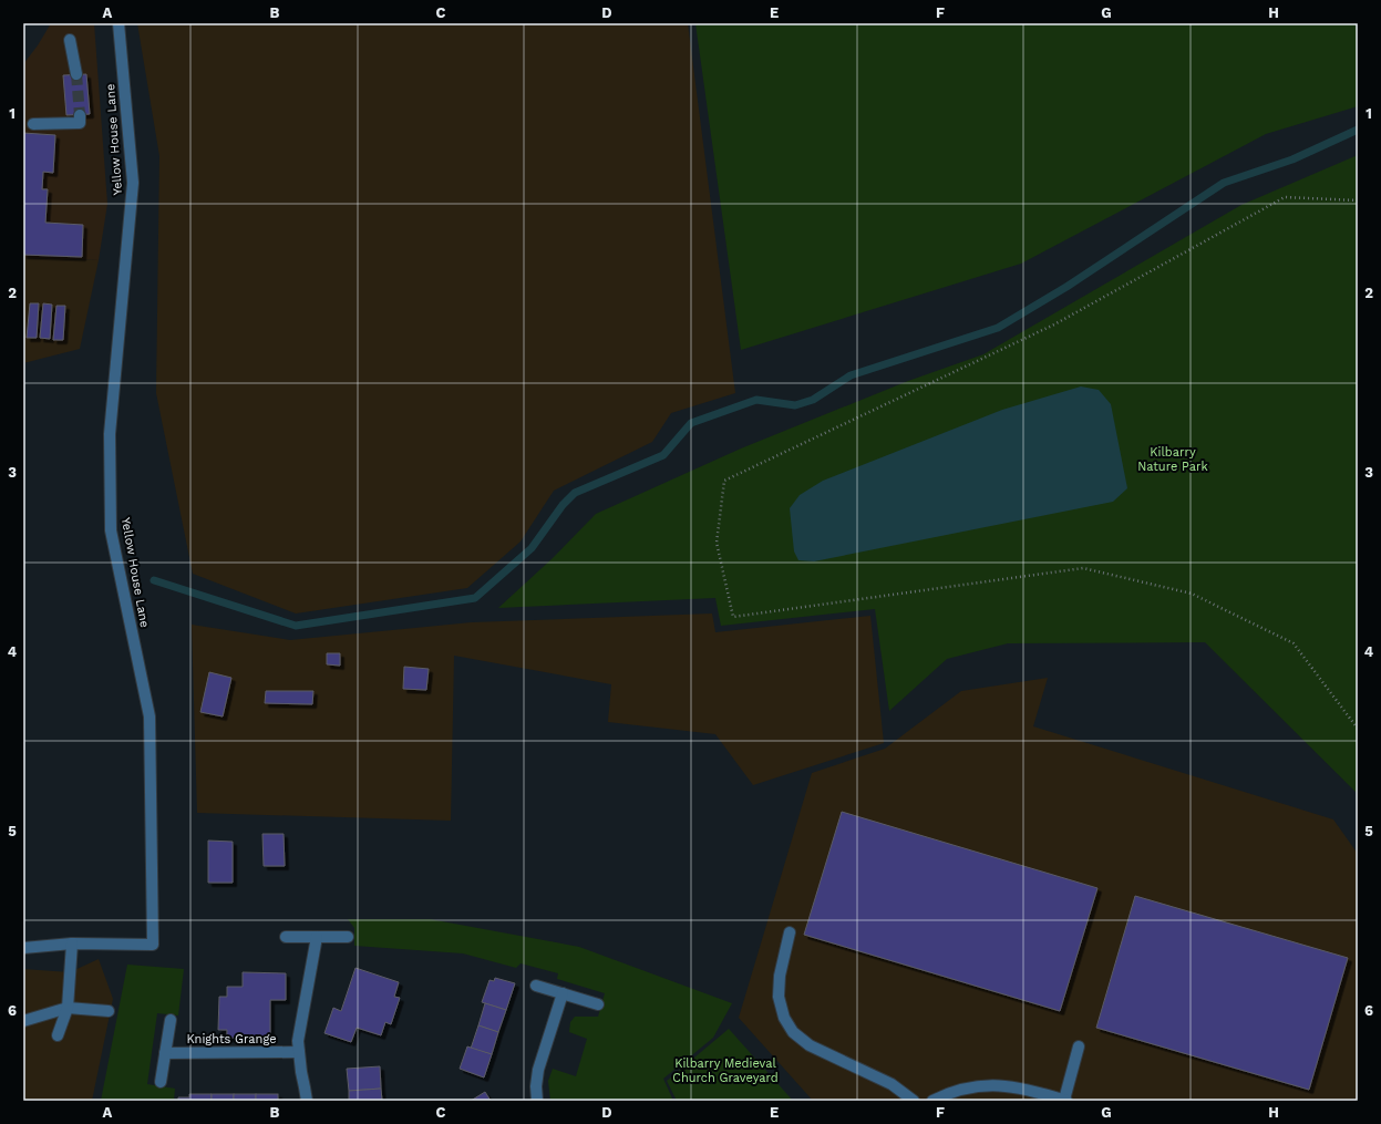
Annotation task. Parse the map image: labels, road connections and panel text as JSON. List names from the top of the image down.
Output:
{
  "streets": {
    "street": ["Yellow House Lane", "Knights Grange"]
  },
  "parks": ["Kilbarry Nature Park", "Kilbarry Medieval Church Graveyard"],
  "grid": {
    "columns": [
      "A",
      "B",
      "C",
      "D",
      "E",
      "F",
      "G",
      "H"
    ],
    "rows": [
      "1",
      "2",
      "3",
      "4",
      "5",
      "6"
    ]
  }
}
